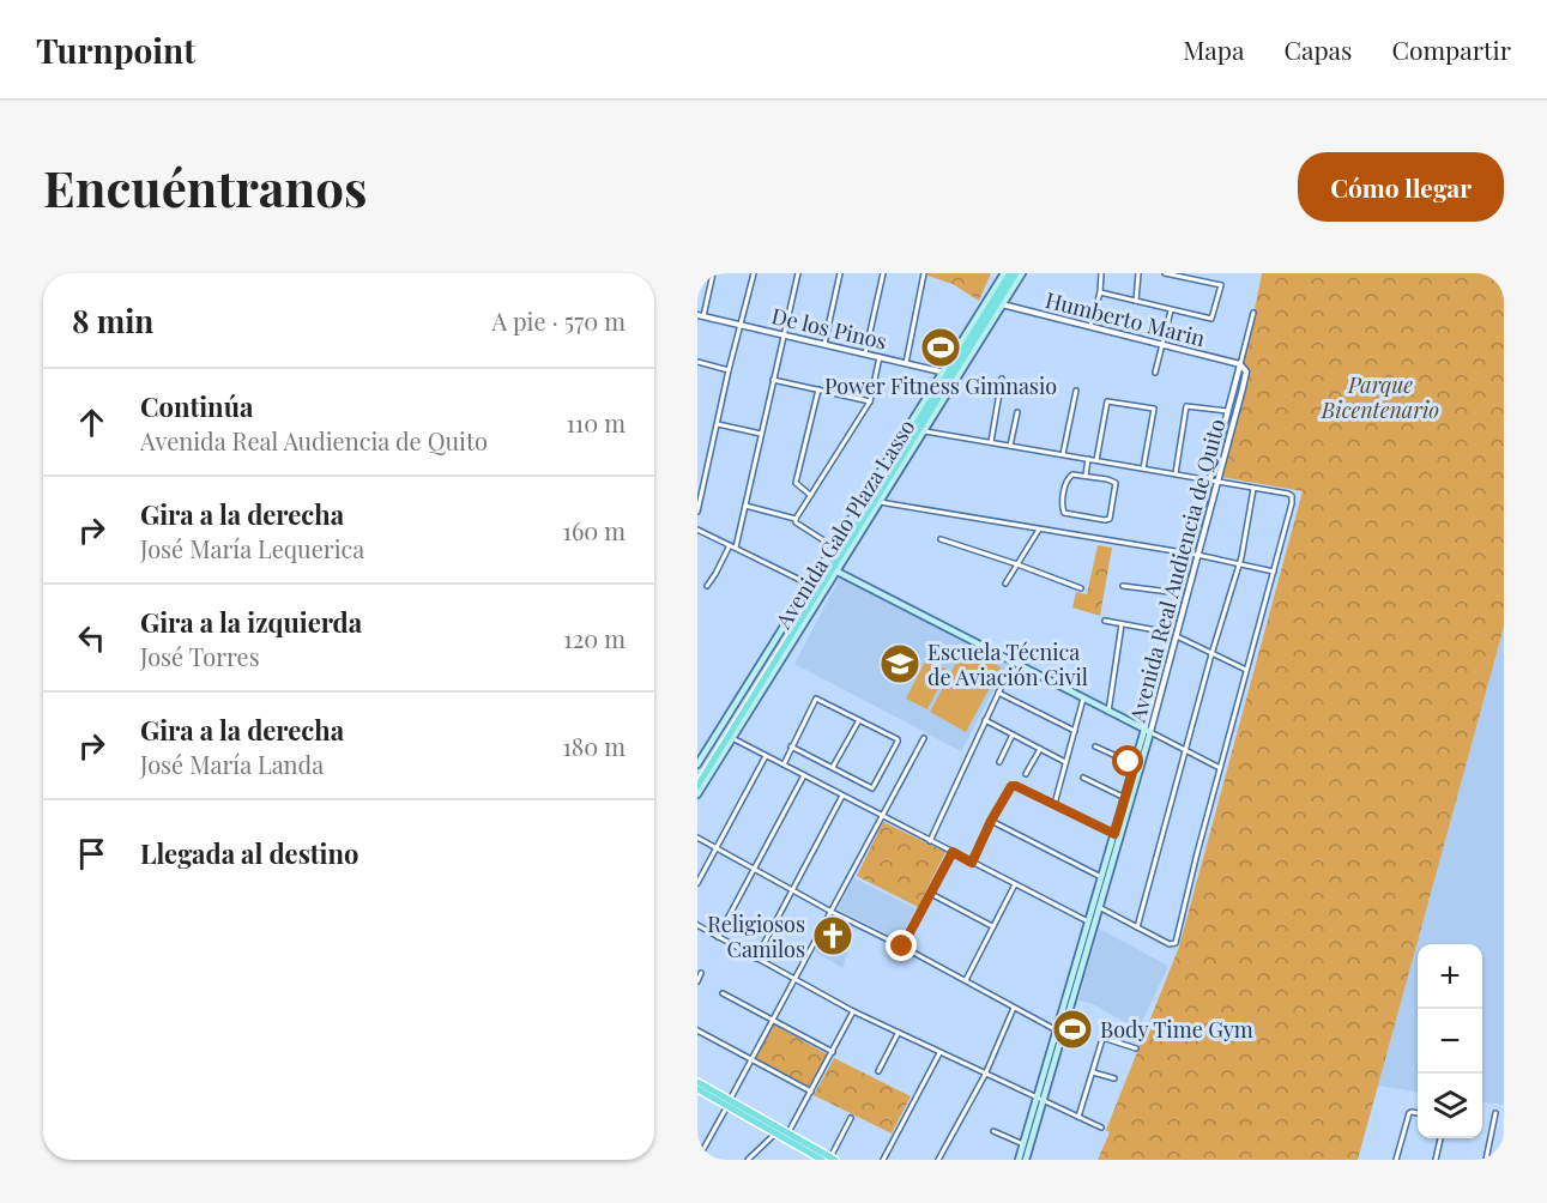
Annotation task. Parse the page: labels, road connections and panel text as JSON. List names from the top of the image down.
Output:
{
  "streets": {
    "main road": ["Avenida Galo Plaza Lasso", "Avenida Real Audiencia de Quito"],
    "street": ["Humberto Marin", "De los Pinos"]
  },
  "crossings": [
    ["Humberto Marin", "Avenida Galo Plaza Lasso"],
    ["Humberto Marin", "Avenida Real Audiencia de Quito"],
    ["De los Pinos", "Avenida Galo Plaza Lasso"]
  ],
  "parks": ["Parque Bicentenario"],
  "places": {
    "sports": ["Power Fitness Gimnasio", "Body Time Gym"],
    "school or university": ["Escuela Técnica de Aviación Civil"],
    "church": ["Religiosos Camilos"]
  },
  "page": {
    "header": "Turnpoint",
    "nav": ["Mapa", "Capas", "Compartir"],
    "buttons": "Cómo llegar",
    "title": "Encuéntranos",
    "heading": ["8 min", "A pie · 570 m"],
    "list": [
      ["Continúa", "Avenida Real Audiencia de Quito", "110 m"],
      ["Gira a la derecha", "José María Lequerica", "160 m"],
      ["Gira a la izquierda", "José Torres", "120 m"],
      ["Gira a la derecha", "José María Landa", "180 m"],
      "Llegada al destino"
    ],
    "map_buttons": ["+", "−"]
  }
}
